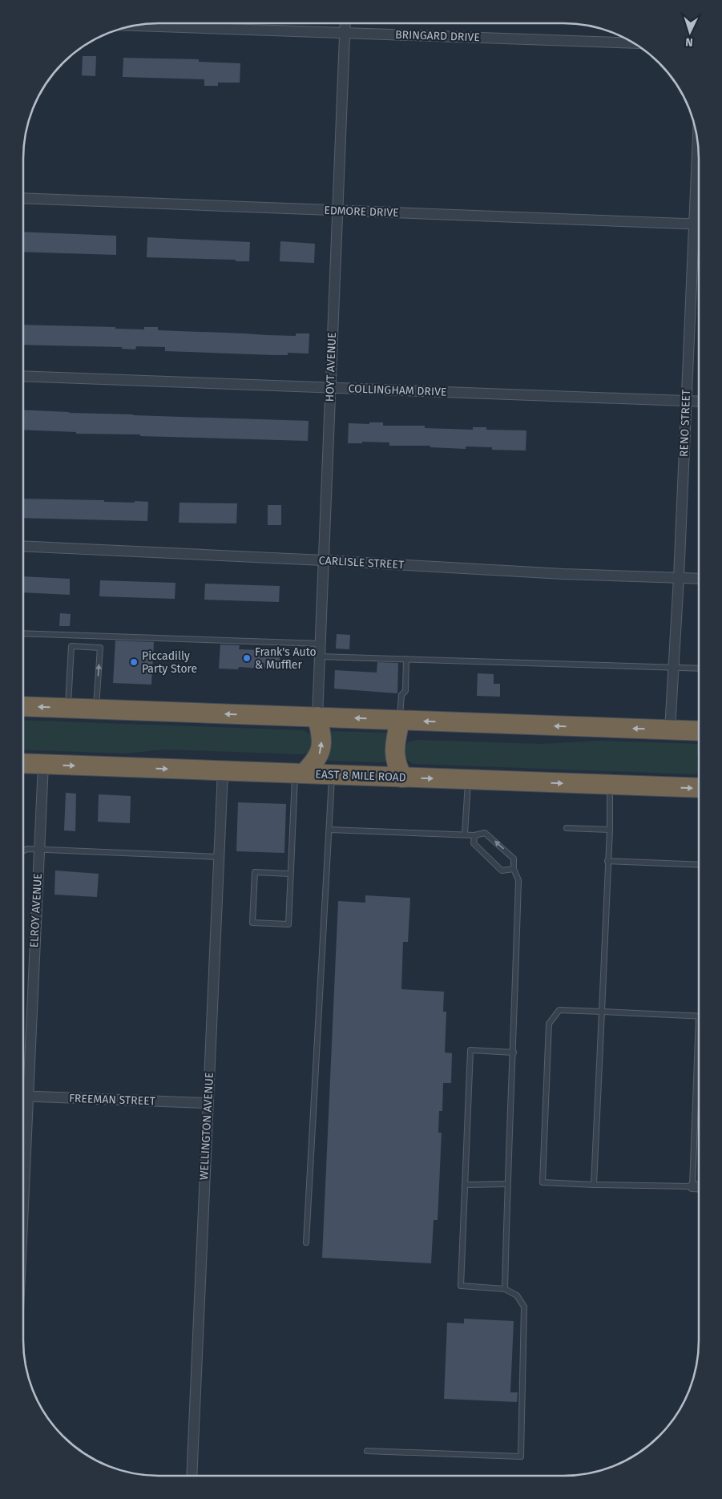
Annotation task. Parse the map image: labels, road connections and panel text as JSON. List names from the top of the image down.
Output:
{
  "streets": {
    "highway": ["EAST 8 MILE ROAD"],
    "street": [
      "BRINGARD DRIVE",
      "EDMORE DRIVE",
      "HOYT AVENUE",
      "COLLINGHAM DRIVE",
      "RENO STREET",
      "CARLISLE STREET",
      "ELROY AVENUE",
      "FREEMAN STREET",
      "WELLINGTON AVENUE"
    ]
  },
  "crossings": [
    ["BRINGARD DRIVE", "HOYT AVENUE"],
    ["EDMORE DRIVE", "HOYT AVENUE"],
    ["EDMORE DRIVE", "RENO STREET"],
    ["HOYT AVENUE", "COLLINGHAM DRIVE"],
    ["HOYT AVENUE", "CARLISLE STREET"],
    ["COLLINGHAM DRIVE", "RENO STREET"],
    ["RENO STREET", "CARLISLE STREET"],
    ["EAST 8 MILE ROAD", "ELROY AVENUE"],
    ["EAST 8 MILE ROAD", "WELLINGTON AVENUE"],
    ["ELROY AVENUE", "FREEMAN STREET"],
    ["FREEMAN STREET", "WELLINGTON AVENUE"]
  ],
  "places": ["Frank's Auto & Muffler", "Piccadilly Party Store"],
  "north": "bottom"
}
